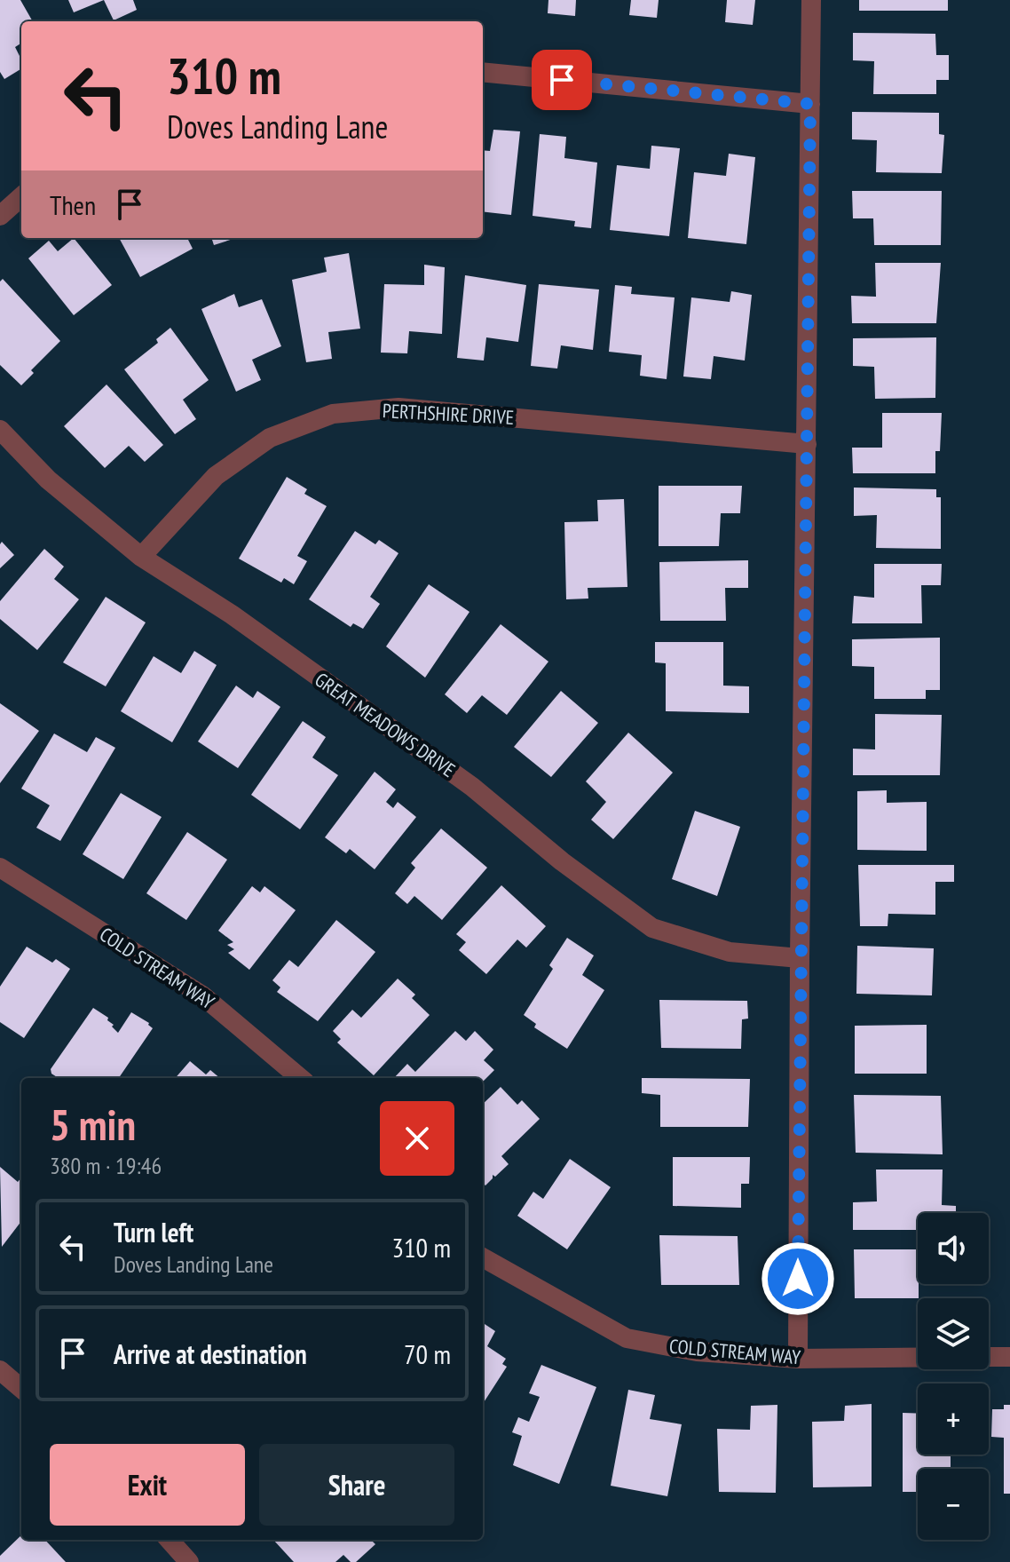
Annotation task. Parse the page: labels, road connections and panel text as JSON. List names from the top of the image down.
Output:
{
  "streets": {
    "street": ["PERTHSHIRE DRIVE", "GREAT MEADOWS DRIVE", "COLD STREAM WAY"]
  },
  "crossings": [
    ["PERTHSHIRE DRIVE", "GREAT MEADOWS DRIVE"]
  ],
  "page": {
    "turn": ["310 m", "Doves Landing Lane"],
    "then": "Then",
    "heading": ["5 min", "380 m · 19:46"],
    "list": [
      {
        "name": "Turn left",
        "note": "Doves Landing Lane",
        "value": "310 m"
      },
      {
        "name": "Arrive at destination",
        "value": "70 m"
      }
    ],
    "map_buttons": ["+", "−"],
    "buttons": ["Exit", "Share"]
  }
}
